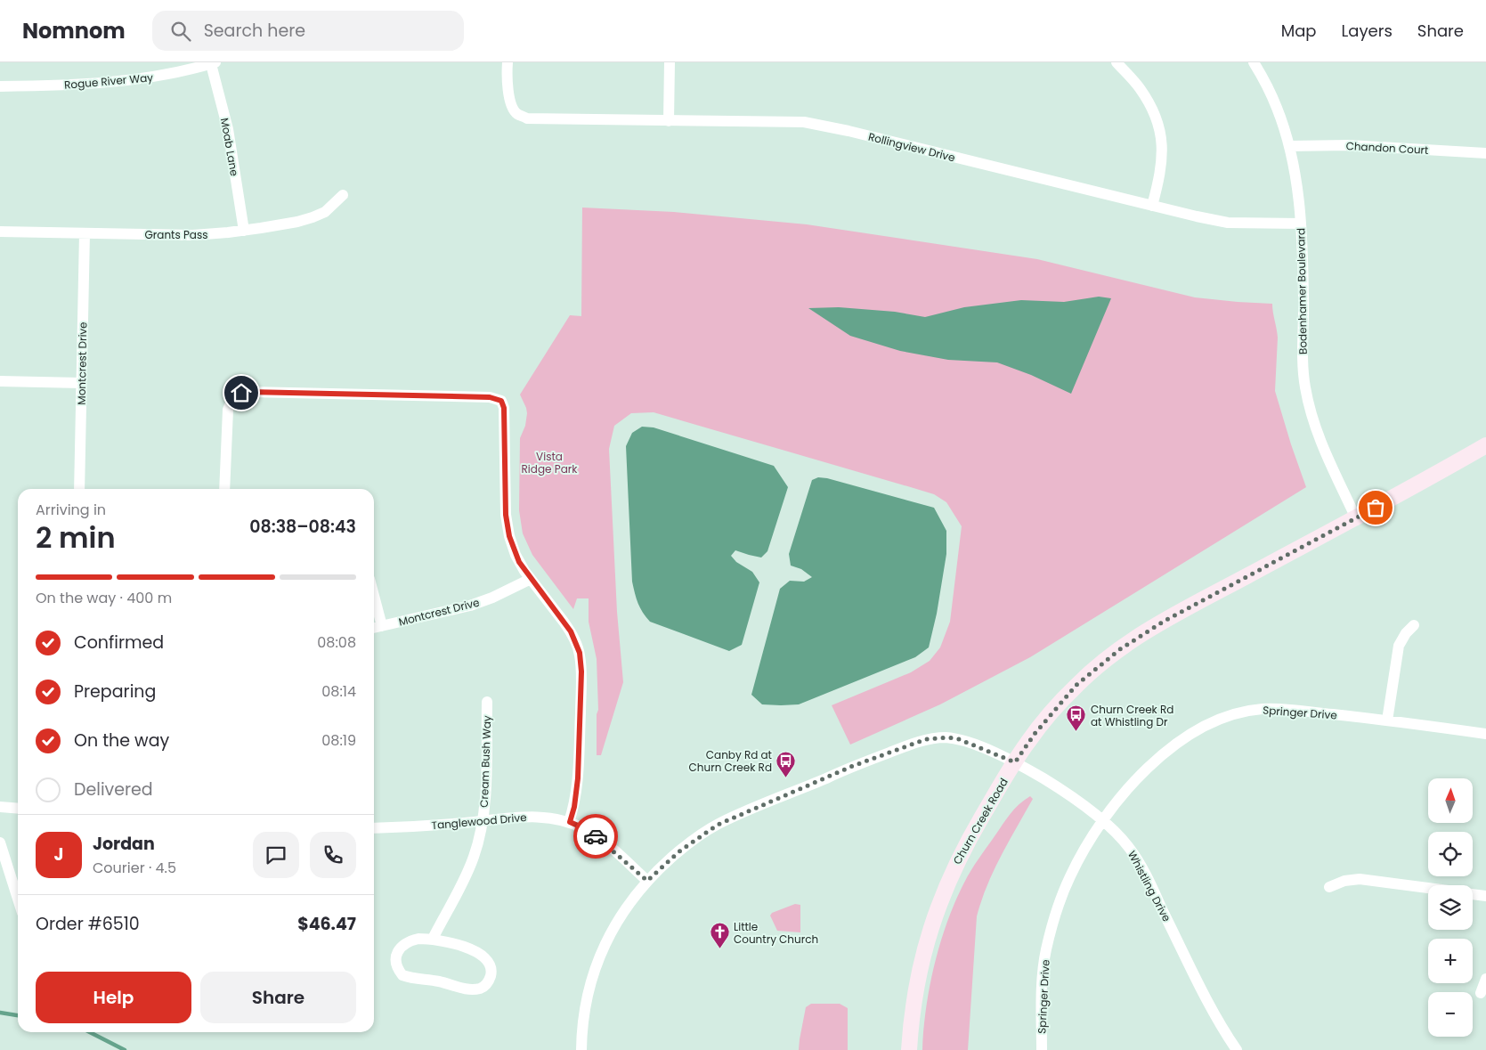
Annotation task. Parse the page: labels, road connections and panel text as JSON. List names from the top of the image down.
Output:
{
  "streets": {
    "main road": ["Churn Creek Road"],
    "street": [
      "Rogue River Way",
      "Moab Lane",
      "Rollingview Drive",
      "Chandon Court",
      "Grants Pass",
      "Bodenhamer Boulevard",
      "Montcrest Drive",
      "Springer Drive",
      "Cream Bush Way",
      "Tanglewood Drive",
      "Whistling Drive"
    ]
  },
  "crossings": [
    ["Rogue River Way", "Moab Lane"],
    ["Moab Lane", "Grants Pass"],
    ["Rollingview Drive", "Bodenhamer Boulevard"],
    ["Chandon Court", "Bodenhamer Boulevard"],
    ["Grants Pass", "Montcrest Drive"],
    ["Bodenhamer Boulevard", "Churn Creek Road"],
    ["Springer Drive", "Whistling Drive"],
    ["Cream Bush Way", "Tanglewood Drive"],
    ["Tanglewood Drive", "Whistling Drive"],
    ["Churn Creek Road", "Whistling Drive"]
  ],
  "parks": ["Vista Ridge Park"],
  "places": {
    "bus stop": ["Churn Creek Rd at Whistling Dr", "Canby Rd at Churn Creek Rd"],
    "church": ["Little Country Church"]
  },
  "north": "top",
  "page": {
    "header": "Nomnom",
    "search": "Search here",
    "nav": ["Map", "Layers", "Share"],
    "heading": ["2 min", "Arriving in", "08:38–08:43"],
    "panel": [
      "Jordan",
      "Courier · 4.5",
      "Order #6510",
      "$46.47"
    ],
    "bar": "On the way · 400 m",
    "list": [
      ["Confirmed", "08:08"],
      ["Preparing", "08:14"],
      ["On the way", "08:19"],
      "Delivered"
    ],
    "map_buttons": ["+", "−"],
    "round": "J",
    "buttons": ["Help", "Share"]
  }
}
